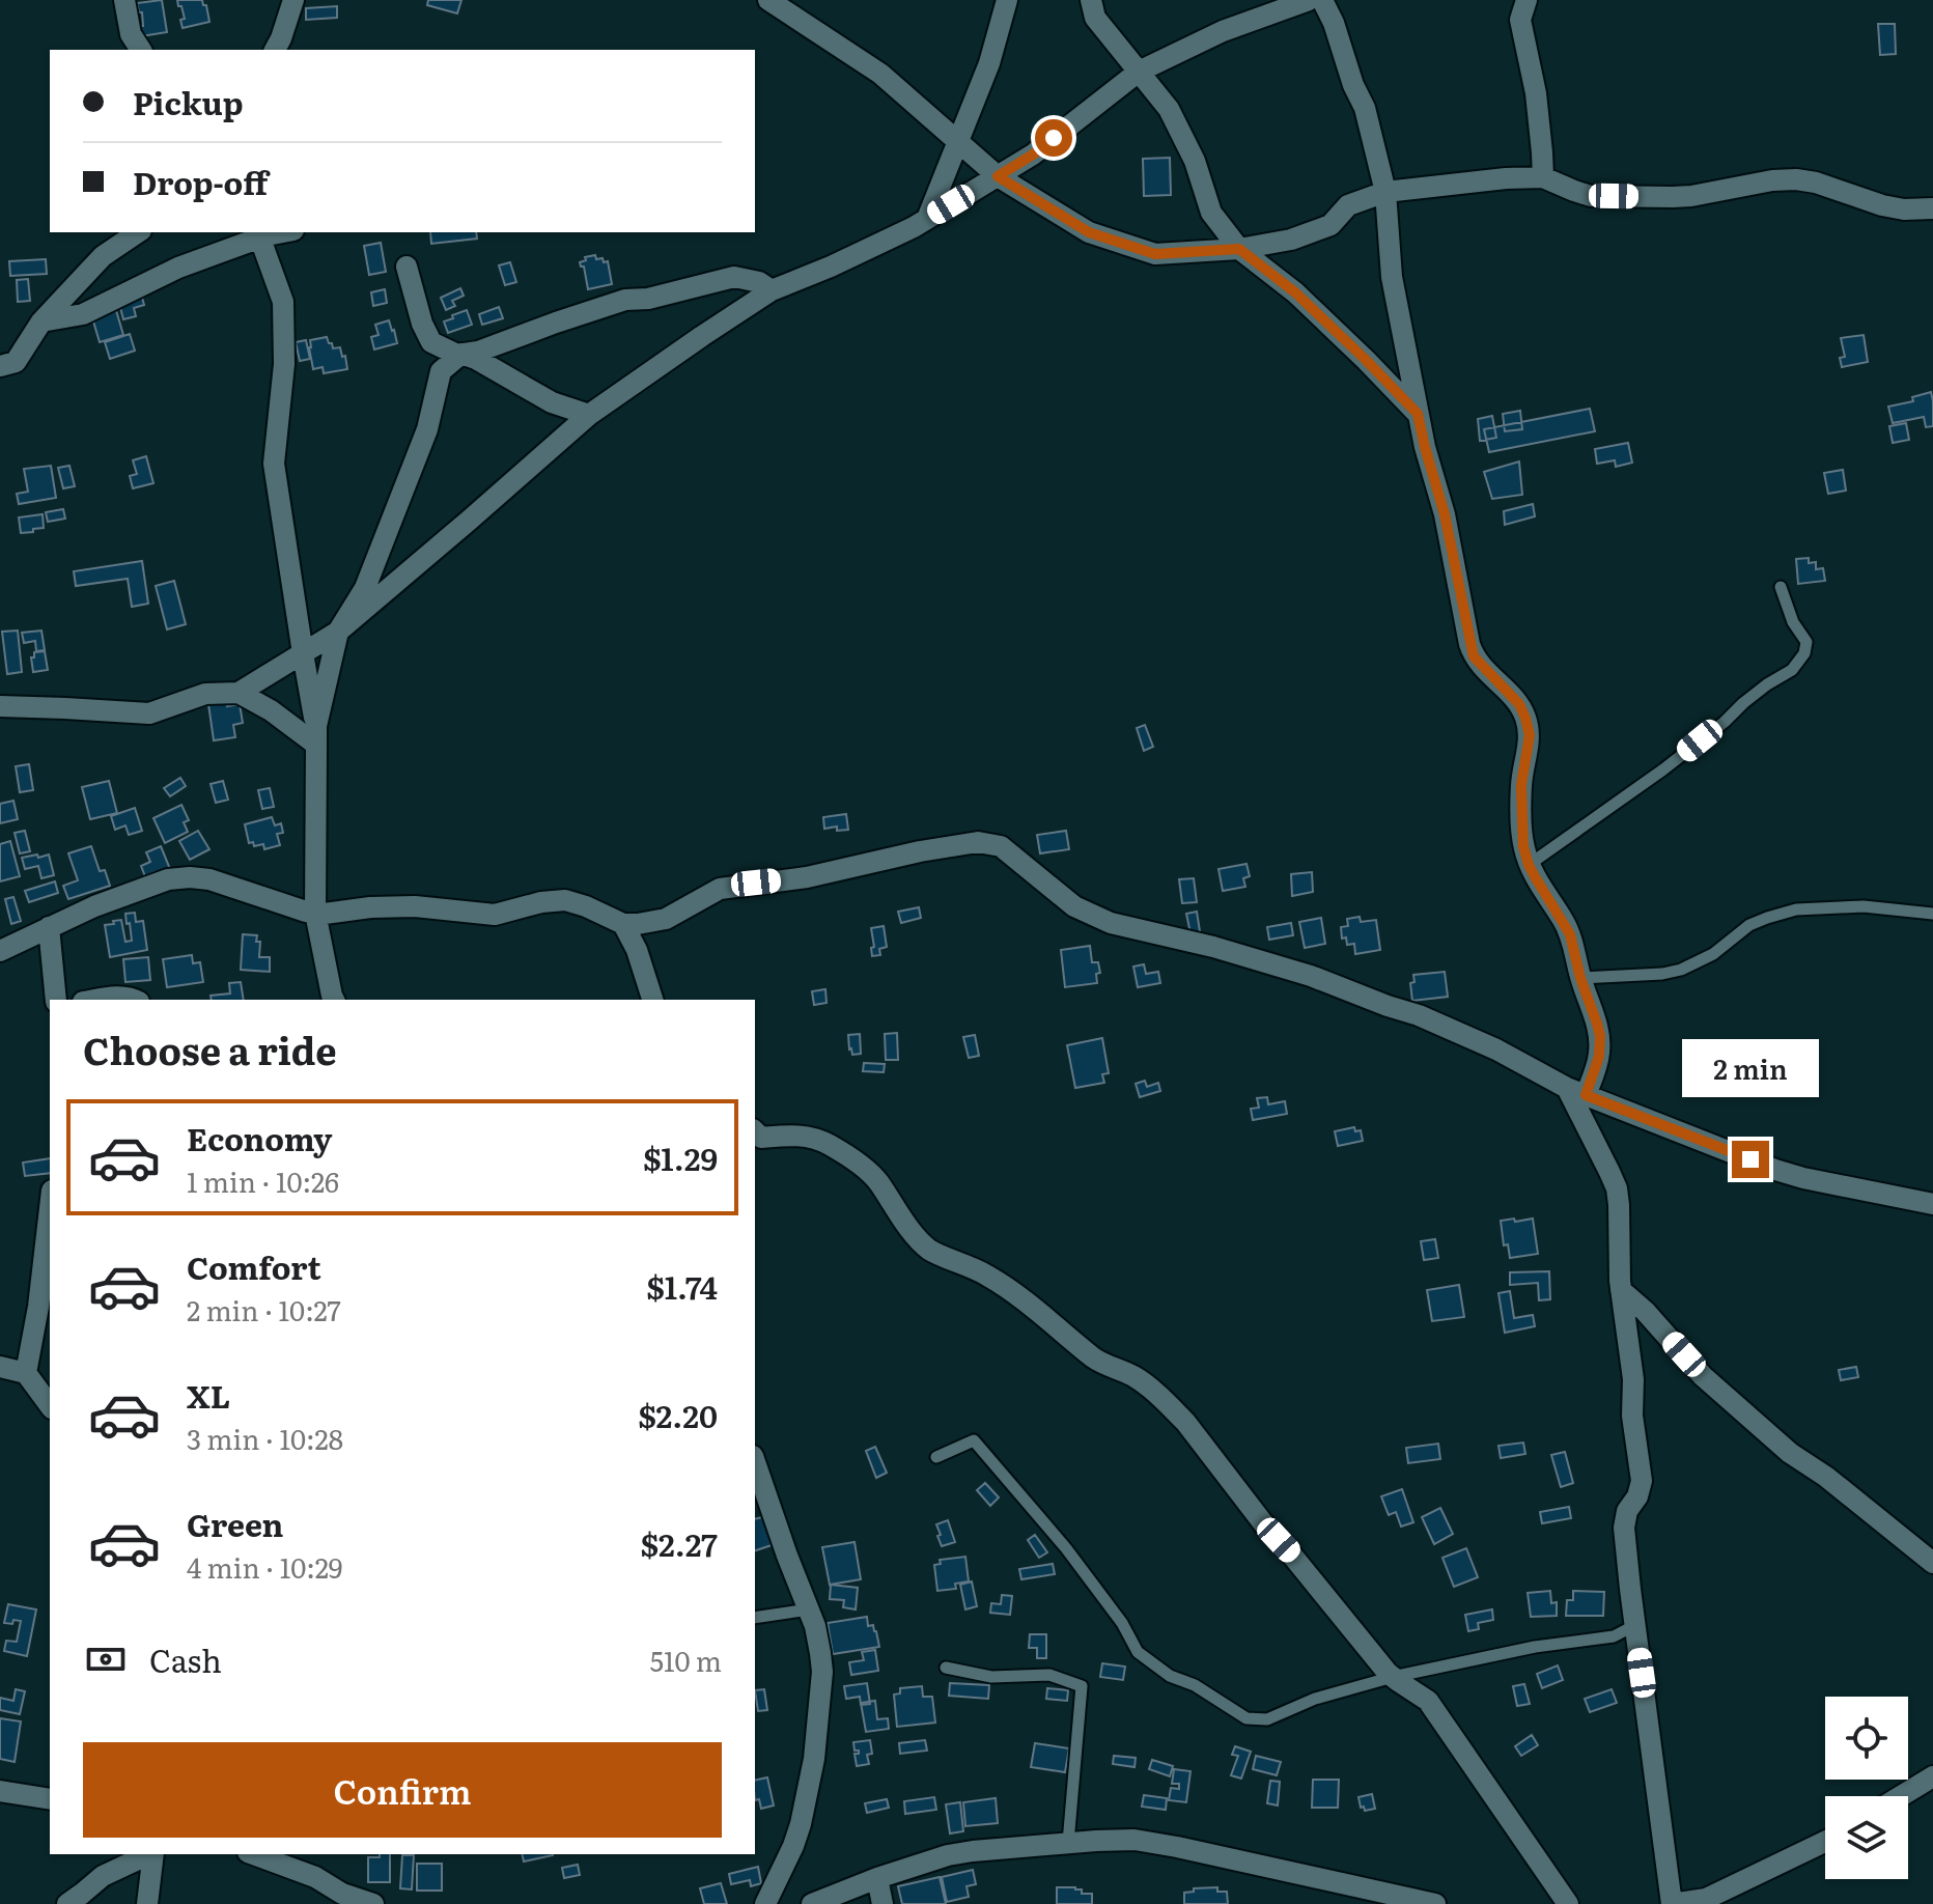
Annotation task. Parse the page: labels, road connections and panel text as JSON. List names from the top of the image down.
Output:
{
  "page": {
    "banner": ["Pickup", "Drop-off"],
    "heading": "Choose a ride",
    "bubble": "2 min",
    "list": [
      {
        "name": "Economy",
        "note": "1 min · 10:26",
        "value": "$1.29"
      },
      {
        "name": "Comfort",
        "note": "2 min · 10:27",
        "value": "$1.74"
      },
      {
        "name": "XL",
        "note": "3 min · 10:28",
        "value": "$2.20"
      },
      {
        "name": "Green",
        "note": "4 min · 10:29",
        "value": "$2.27"
      }
    ],
    "pay": ["Cash", "510 m"],
    "buttons": "Confirm"
  }
}
